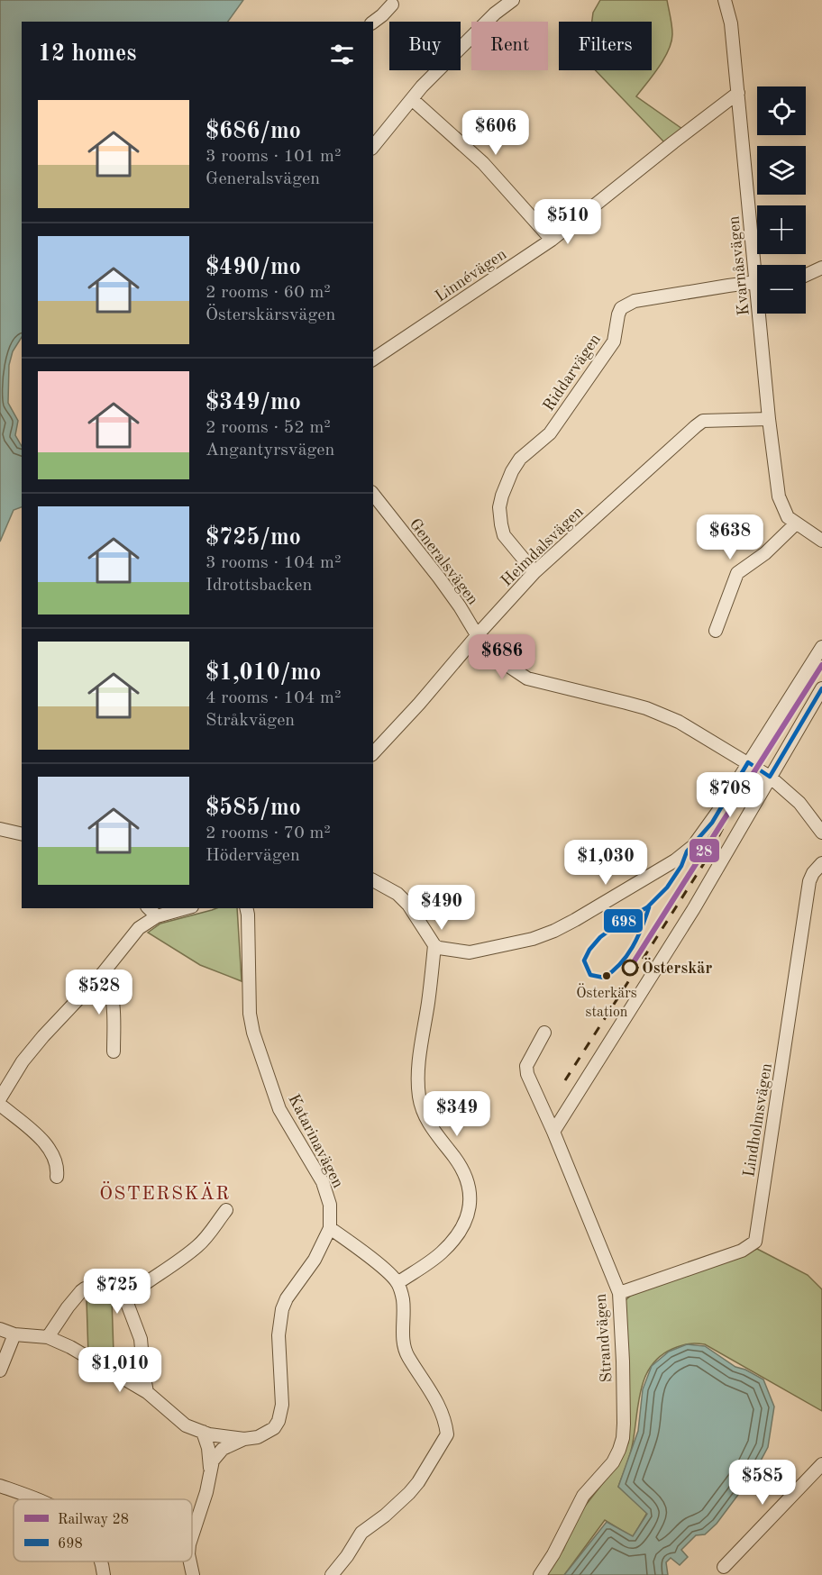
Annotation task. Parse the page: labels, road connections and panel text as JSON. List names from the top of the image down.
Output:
{
  "streets": {
    "street": [
      "Kvarnåsvägen",
      "Linnévägen",
      "Riddarvägen",
      "Heimdalsvägen",
      "Generalsvägen",
      "Lindholmsvägen",
      "Katarinavägen",
      "Strandvägen"
    ]
  },
  "crossings": [
    ["Kvarnåsvägen", "Linnévägen"],
    ["Kvarnåsvägen", "Heimdalsvägen"],
    ["Riddarvägen", "Heimdalsvägen"],
    ["Heimdalsvägen", "Generalsvägen"],
    ["Lindholmsvägen", "Strandvägen"]
  ],
  "districts": ["ÖSTERSKÄR"],
  "places": ["Österskär", "Österkärs station"],
  "lines": ["rail line 28", "transit line 698"],
  "legend": ["Railway 28", "698"],
  "page": {
    "chip": ["Buy", "Rent", "Filters"],
    "heading": "12 homes",
    "map_buttons": ["+", "−"],
    "list": [
      {
        "name": "$686/mo",
        "note": "3 rooms · 101 m² · Generalsvägen"
      },
      {
        "name": "$490/mo",
        "note": "2 rooms · 60 m² · Österskärsvägen"
      },
      {
        "name": "$349/mo",
        "note": "2 rooms · 52 m² · Angantyrsvägen"
      },
      {
        "name": "$725/mo",
        "note": "3 rooms · 104 m² · Idrottsbacken"
      },
      {
        "name": "$1,010/mo",
        "note": "4 rooms · 104 m² · Stråkvägen"
      },
      {
        "name": "$585/mo",
        "note": "2 rooms · 70 m² · Hödervägen"
      }
    ],
    "price": [
      "$606",
      "$510",
      "$638",
      "$686",
      "$708",
      "$1,030",
      "$490",
      "$528",
      "$349",
      "$725",
      "$1,010",
      "$585"
    ]
  }
}
